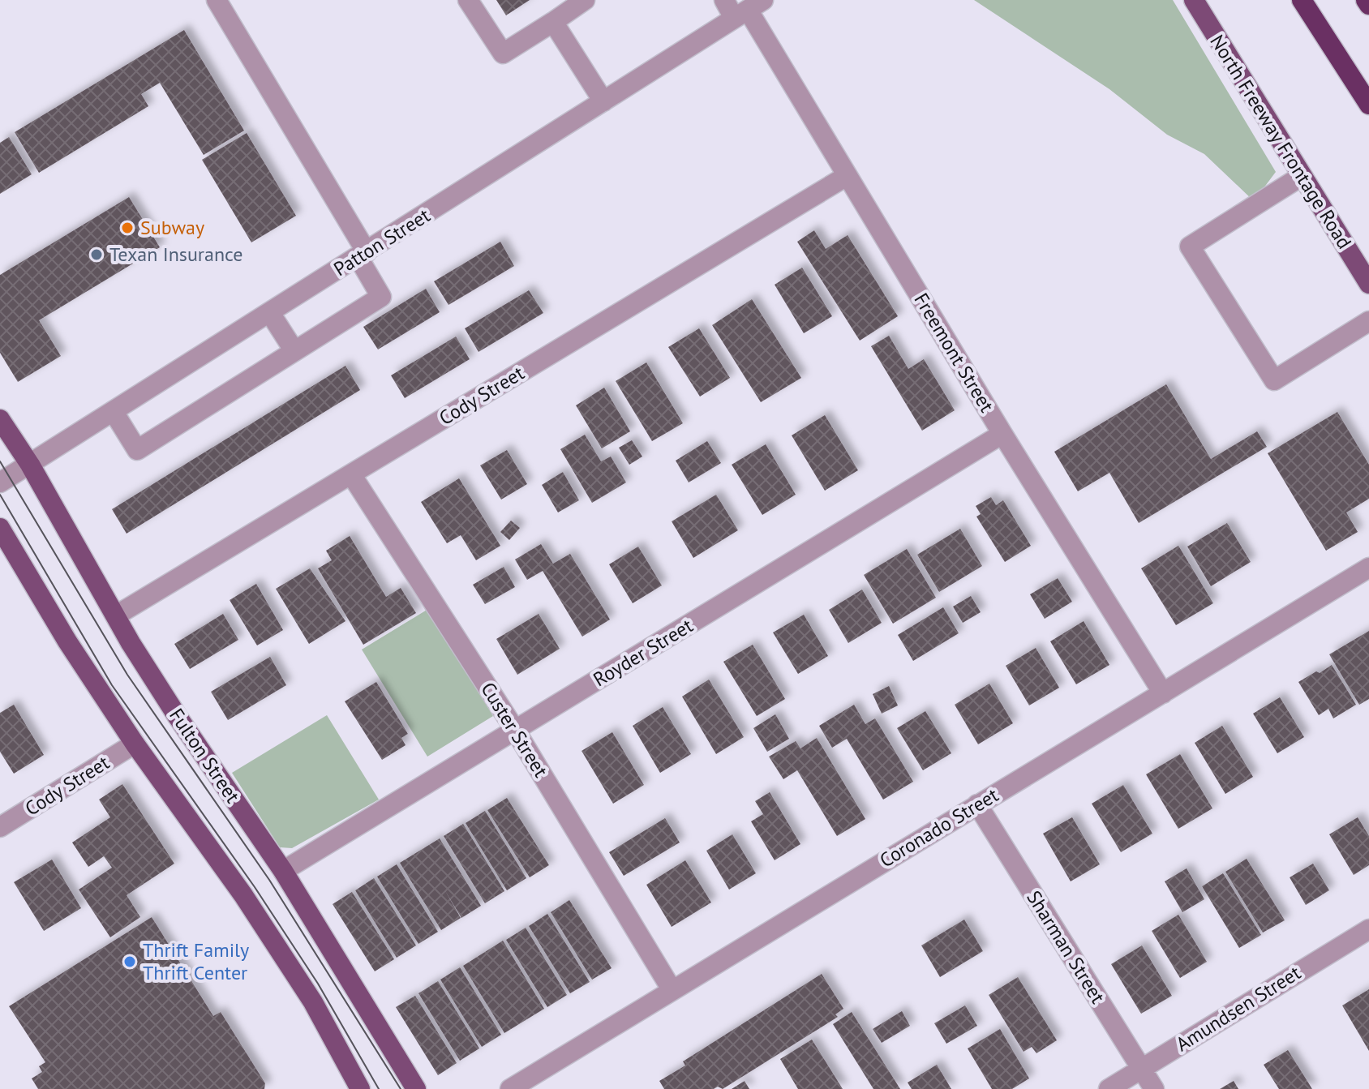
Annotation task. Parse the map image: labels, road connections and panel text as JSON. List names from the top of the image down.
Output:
{
  "streets": {
    "main road": ["North Freeway Frontage Road", "Fulton Street"],
    "street": [
      "Patton Street",
      "Freemont Street",
      "Cody Street",
      "Royder Street",
      "Custer Street",
      "Coronado Street",
      "Sharman Street",
      "Amundsen Street"
    ]
  },
  "crossings": [
    ["Patton Street", "Freemont Street"],
    ["Patton Street", "Fulton Street"],
    ["Freemont Street", "Cody Street"],
    ["Freemont Street", "Royder Street"],
    ["Freemont Street", "Coronado Street"],
    ["Cody Street", "Custer Street"],
    ["Cody Street", "Fulton Street"],
    ["Royder Street", "Custer Street"],
    ["Royder Street", "Fulton Street"],
    ["Custer Street", "Coronado Street"],
    ["Coronado Street", "Sharman Street"],
    ["Sharman Street", "Amundsen Street"]
  ],
  "places": ["Subway", "Texan Insurance", "Thrift Family Thrift Center"]
}
